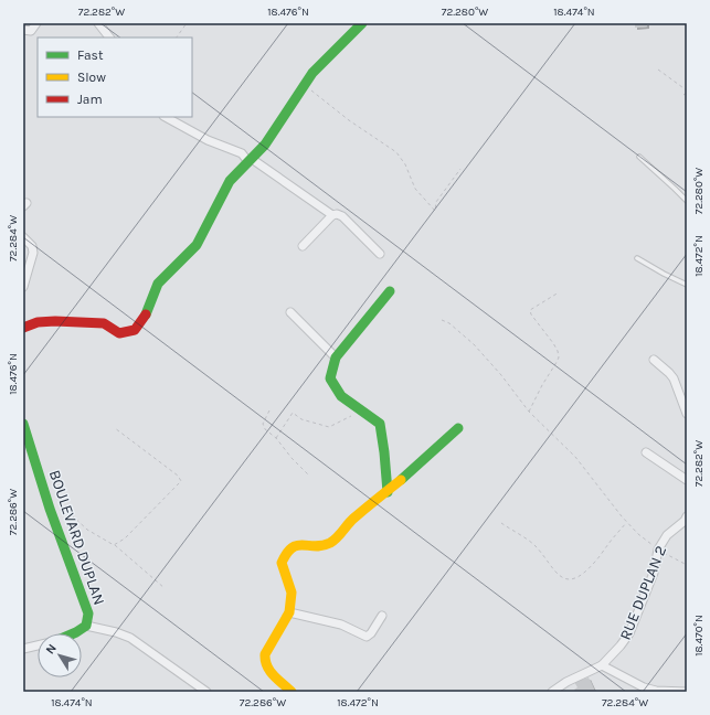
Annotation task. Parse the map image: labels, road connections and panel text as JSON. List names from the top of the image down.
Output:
{
  "streets": {
    "street": ["BOULEVARD DUPLAN", "RUE DUPLAN 2"]
  },
  "legend": ["Fast", "Slow", "Jam"],
  "north": "top left",
  "coordinates": [
    "72.282°W",
    "18.476°N",
    "72.280°W",
    "18.474°N",
    "72.284°W",
    "18.472°N",
    "72.286°W",
    "18.470°N"
  ]
}
